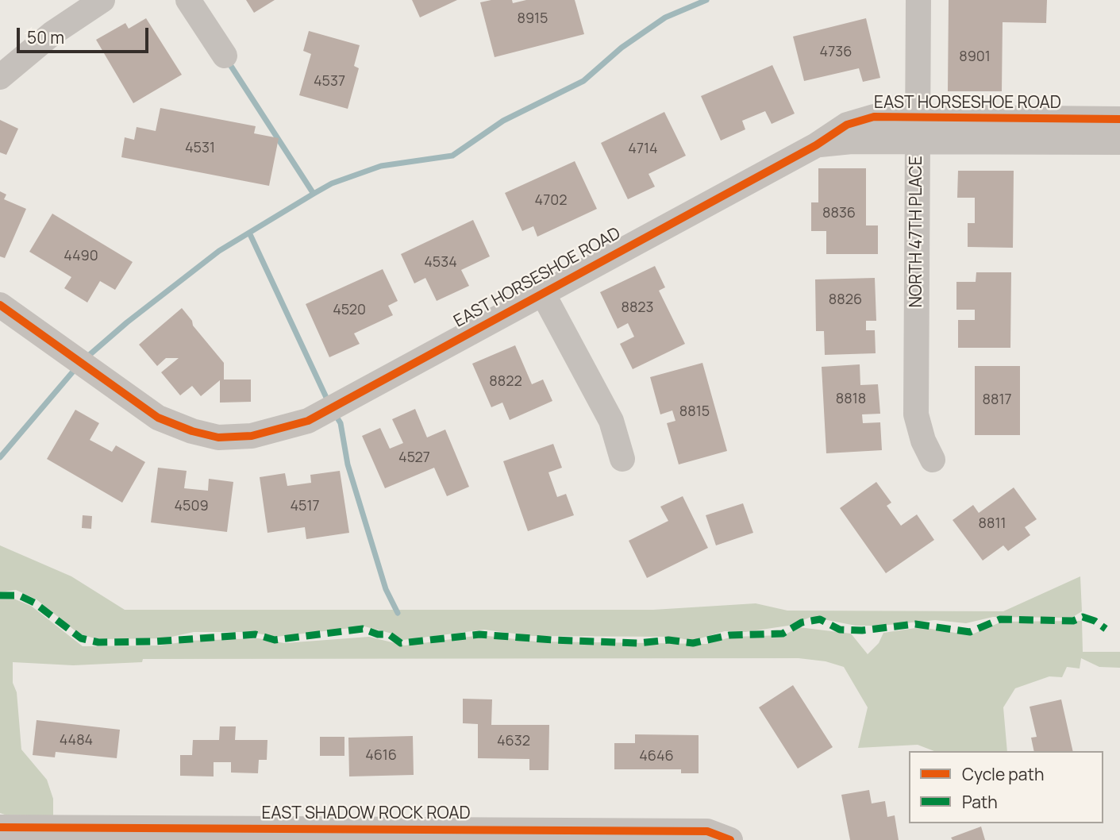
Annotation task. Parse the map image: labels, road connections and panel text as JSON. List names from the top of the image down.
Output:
{
  "streets": {
    "street": ["EAST HORSESHOE ROAD", "NORTH 47TH PLACE", "EAST SHADOW ROCK ROAD"]
  },
  "crossings": [
    ["EAST HORSESHOE ROAD", "NORTH 47TH PLACE"]
  ],
  "house_numbers": [
    "8915",
    "4736",
    "8901",
    "4537",
    "4531",
    "4714",
    "4702",
    "8836",
    "4490",
    "4534",
    "8826",
    "8823",
    "4520",
    "8822",
    "8818",
    "8817",
    "8815",
    "4527",
    "4509",
    "4517",
    "8811",
    "4484",
    "4632",
    "4616",
    "4646"
  ],
  "legend": ["Cycle path", "Path"],
  "scale_bar": "50 m"
}
